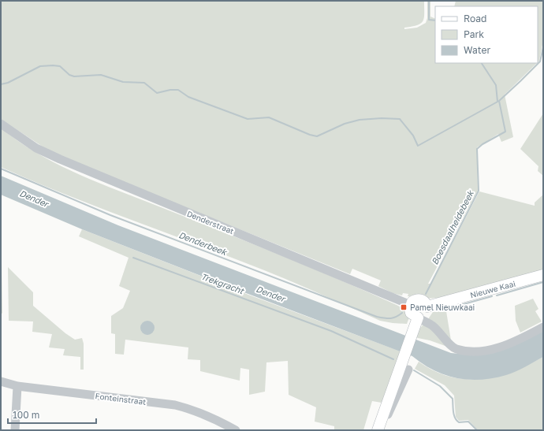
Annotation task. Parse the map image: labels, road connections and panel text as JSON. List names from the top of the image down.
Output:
{
  "streets": {
    "main road": ["Nieuwe Kaai"],
    "street": ["Denderstraat", "Fonteinstraat"]
  },
  "crossings": [
    ["Denderstraat", "Nieuwe Kaai"]
  ],
  "water": [
    "Dender",
    "Boesdaalheidebeek",
    "Denderbeek",
    "Trekgracht"
  ],
  "places": {
    "transit": ["Pamel Nieuwkaai"]
  },
  "legend": ["Road", "Park", "Water"],
  "scale_bar": "100 m"
}
